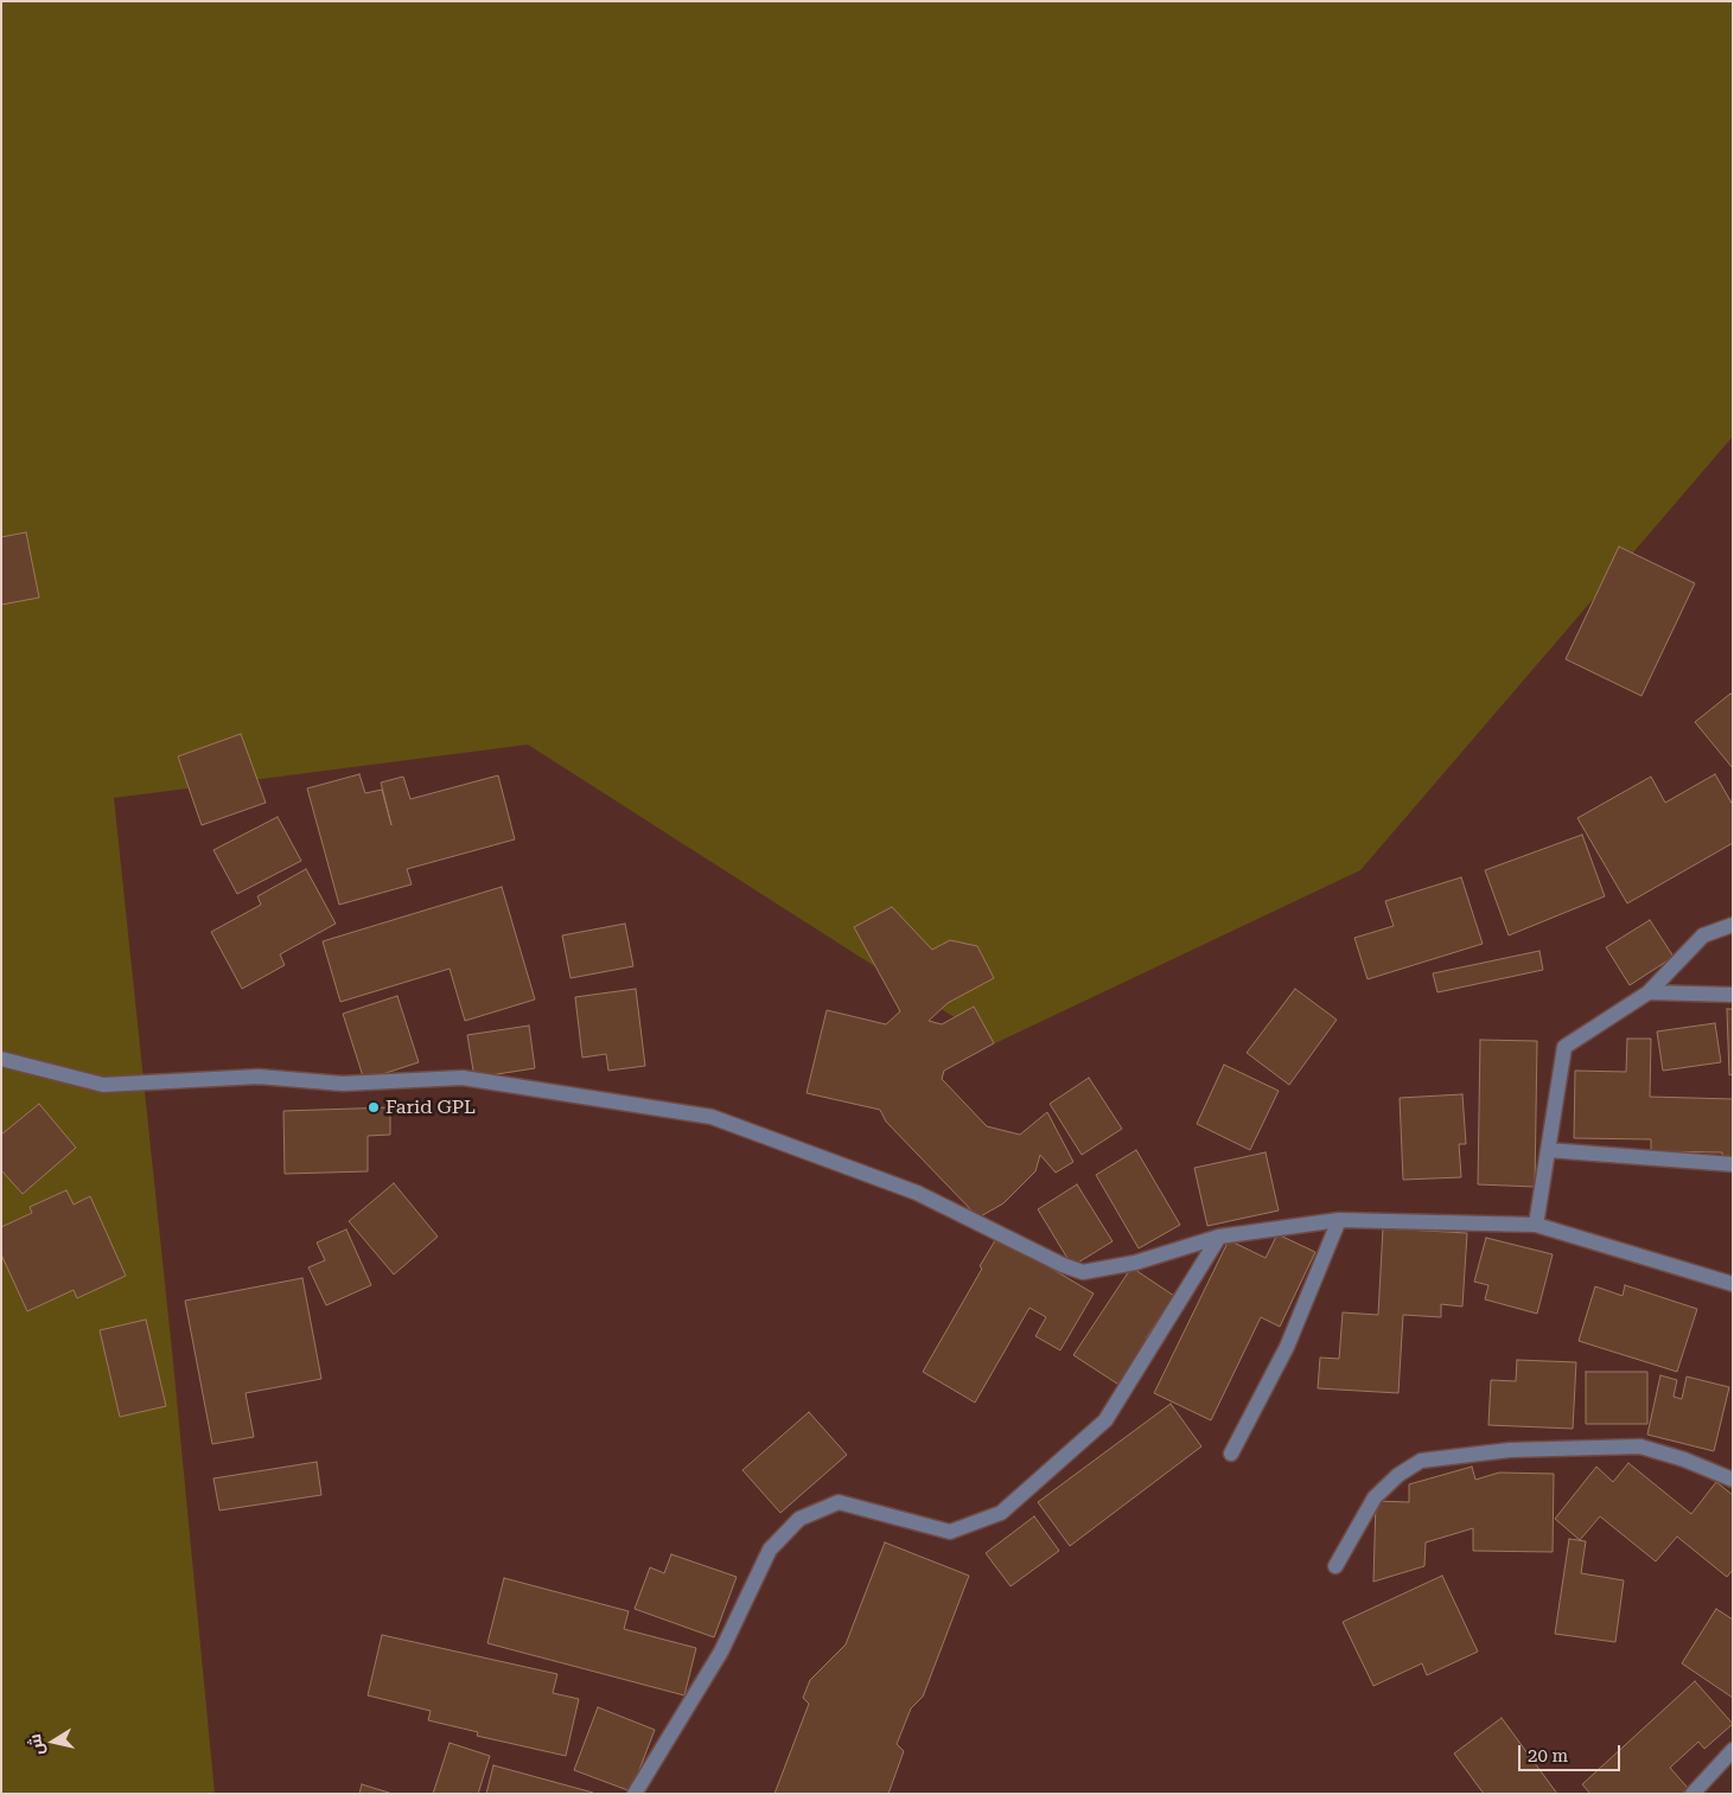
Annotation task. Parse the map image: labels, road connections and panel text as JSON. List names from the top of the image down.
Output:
{
  "places": ["Farid GPL"],
  "scale_bar": "20 m",
  "north": "left"
}
